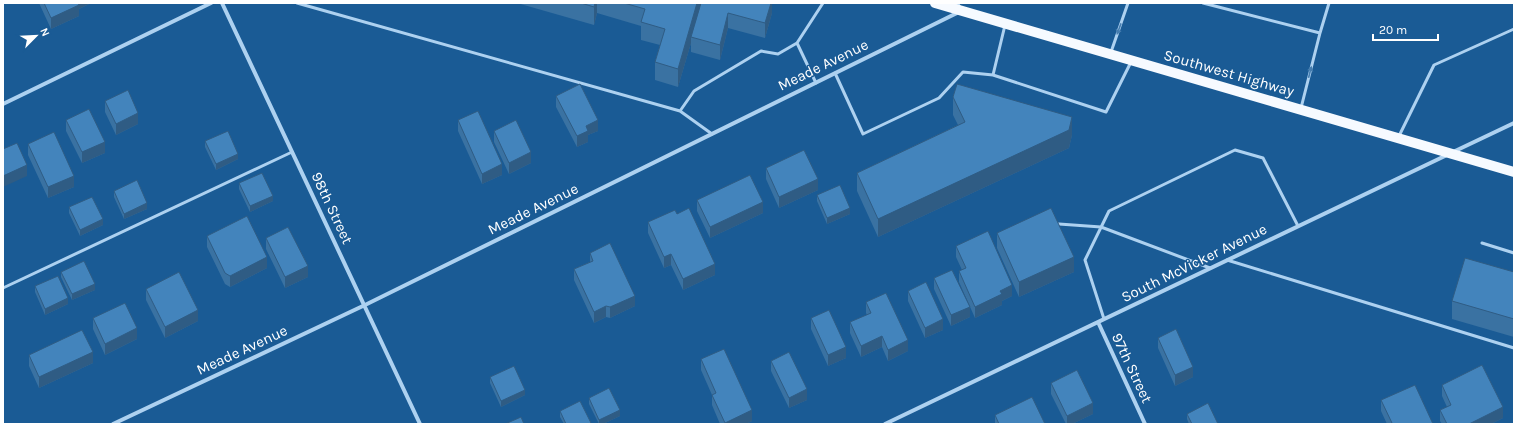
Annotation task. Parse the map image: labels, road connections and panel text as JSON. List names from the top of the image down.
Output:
{
  "streets": {
    "main road": ["Southwest Highway"],
    "street": [
      "Meade Avenue",
      "98th Street",
      "South McVicker Avenue",
      "97th Street"
    ]
  },
  "crossings": [
    ["Meade Avenue", "Southwest Highway"],
    ["Meade Avenue", "98th Street"],
    ["Southwest Highway", "South McVicker Avenue"],
    ["South McVicker Avenue", "97th Street"]
  ],
  "scale_bar": "20 m",
  "north": "top right"
}
